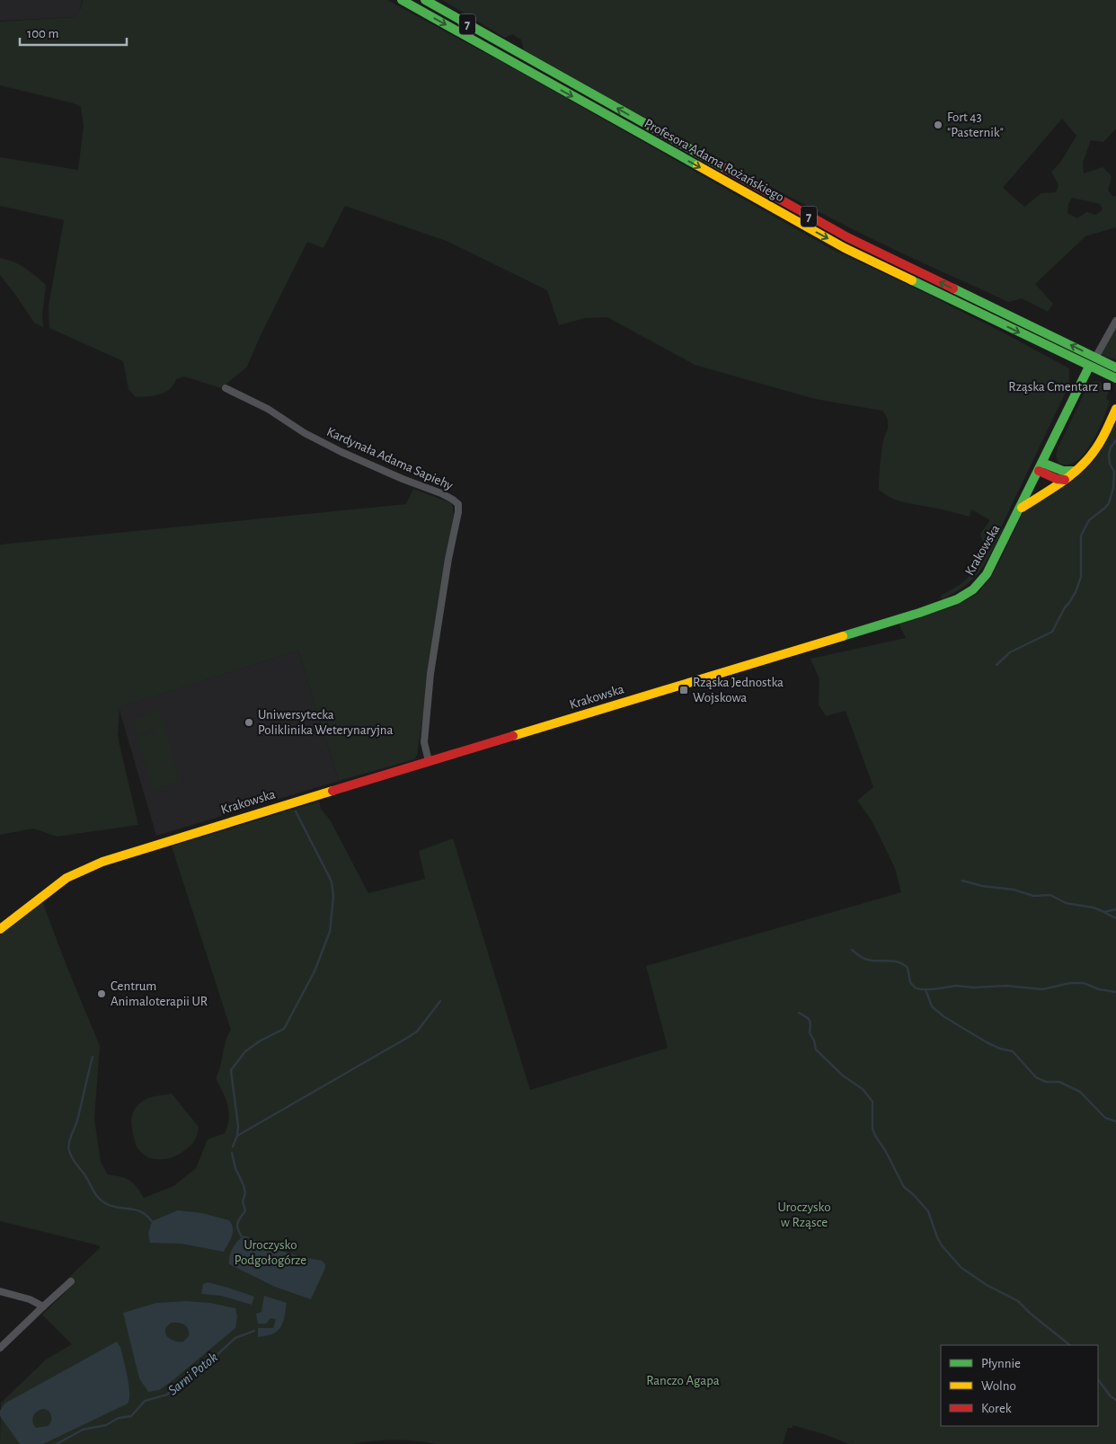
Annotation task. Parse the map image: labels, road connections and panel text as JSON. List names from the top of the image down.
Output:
{
  "streets": {
    "main road": ["7", "Profesora Adama Rożańskiego", "Krakowska"],
    "street": ["Kardynała Adama Sapiehy"]
  },
  "crossings": [
    ["Profesora Adama Rożańskiego", "Krakowska"],
    ["Kardynała Adama Sapiehy", "Krakowska"]
  ],
  "water": ["Sarni Potok"],
  "parks": ["Uroczysko w Rząsce", "Uroczysko Podgołogórze", "Ranczo Agapa"],
  "places": {
    "other": ["Fort 43 \"Pasternik\"", "Uniwersytecka Poliklinika Weterynaryjna", "Centrum Animaloterapii UR"],
    "transit": ["Rząska Cmentarz", "Rząska Jednostka Wojskowa"]
  },
  "legend": ["Płynnie", "Wolno", "Korek"],
  "scale_bar": "100 m"
}
